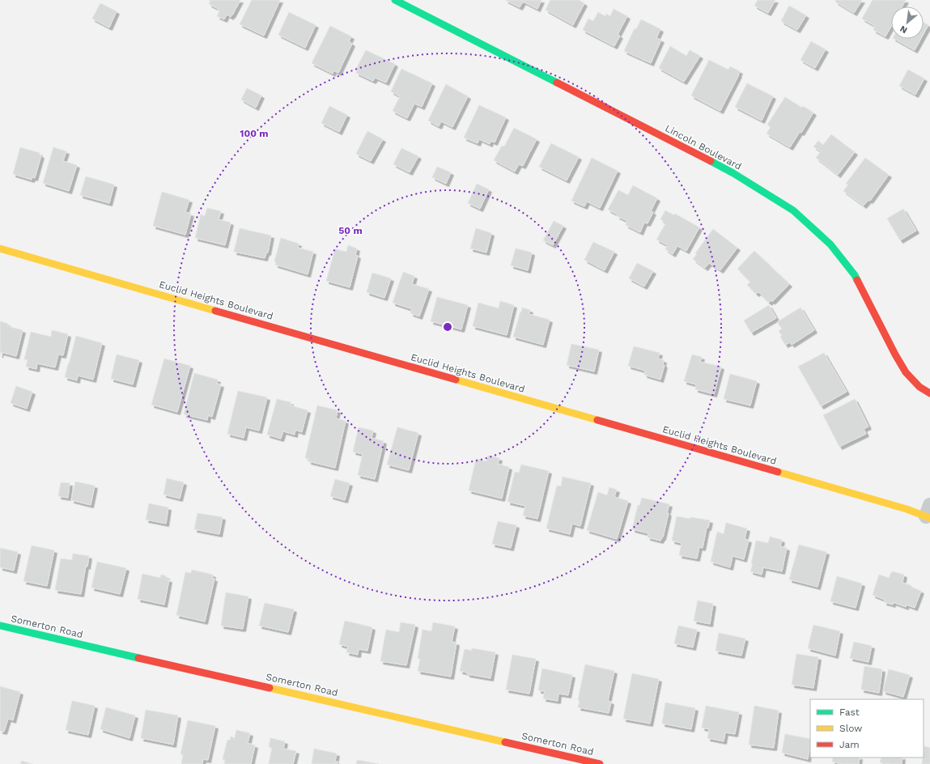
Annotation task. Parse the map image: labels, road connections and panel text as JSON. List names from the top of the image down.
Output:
{
  "streets": {
    "street": ["Lincoln Boulevard", "Euclid Heights Boulevard", "Somerton Road"]
  },
  "legend": ["Fast", "Slow", "Jam"],
  "north": "bottom left",
  "rings": ["100 m", "50 m"]
}
